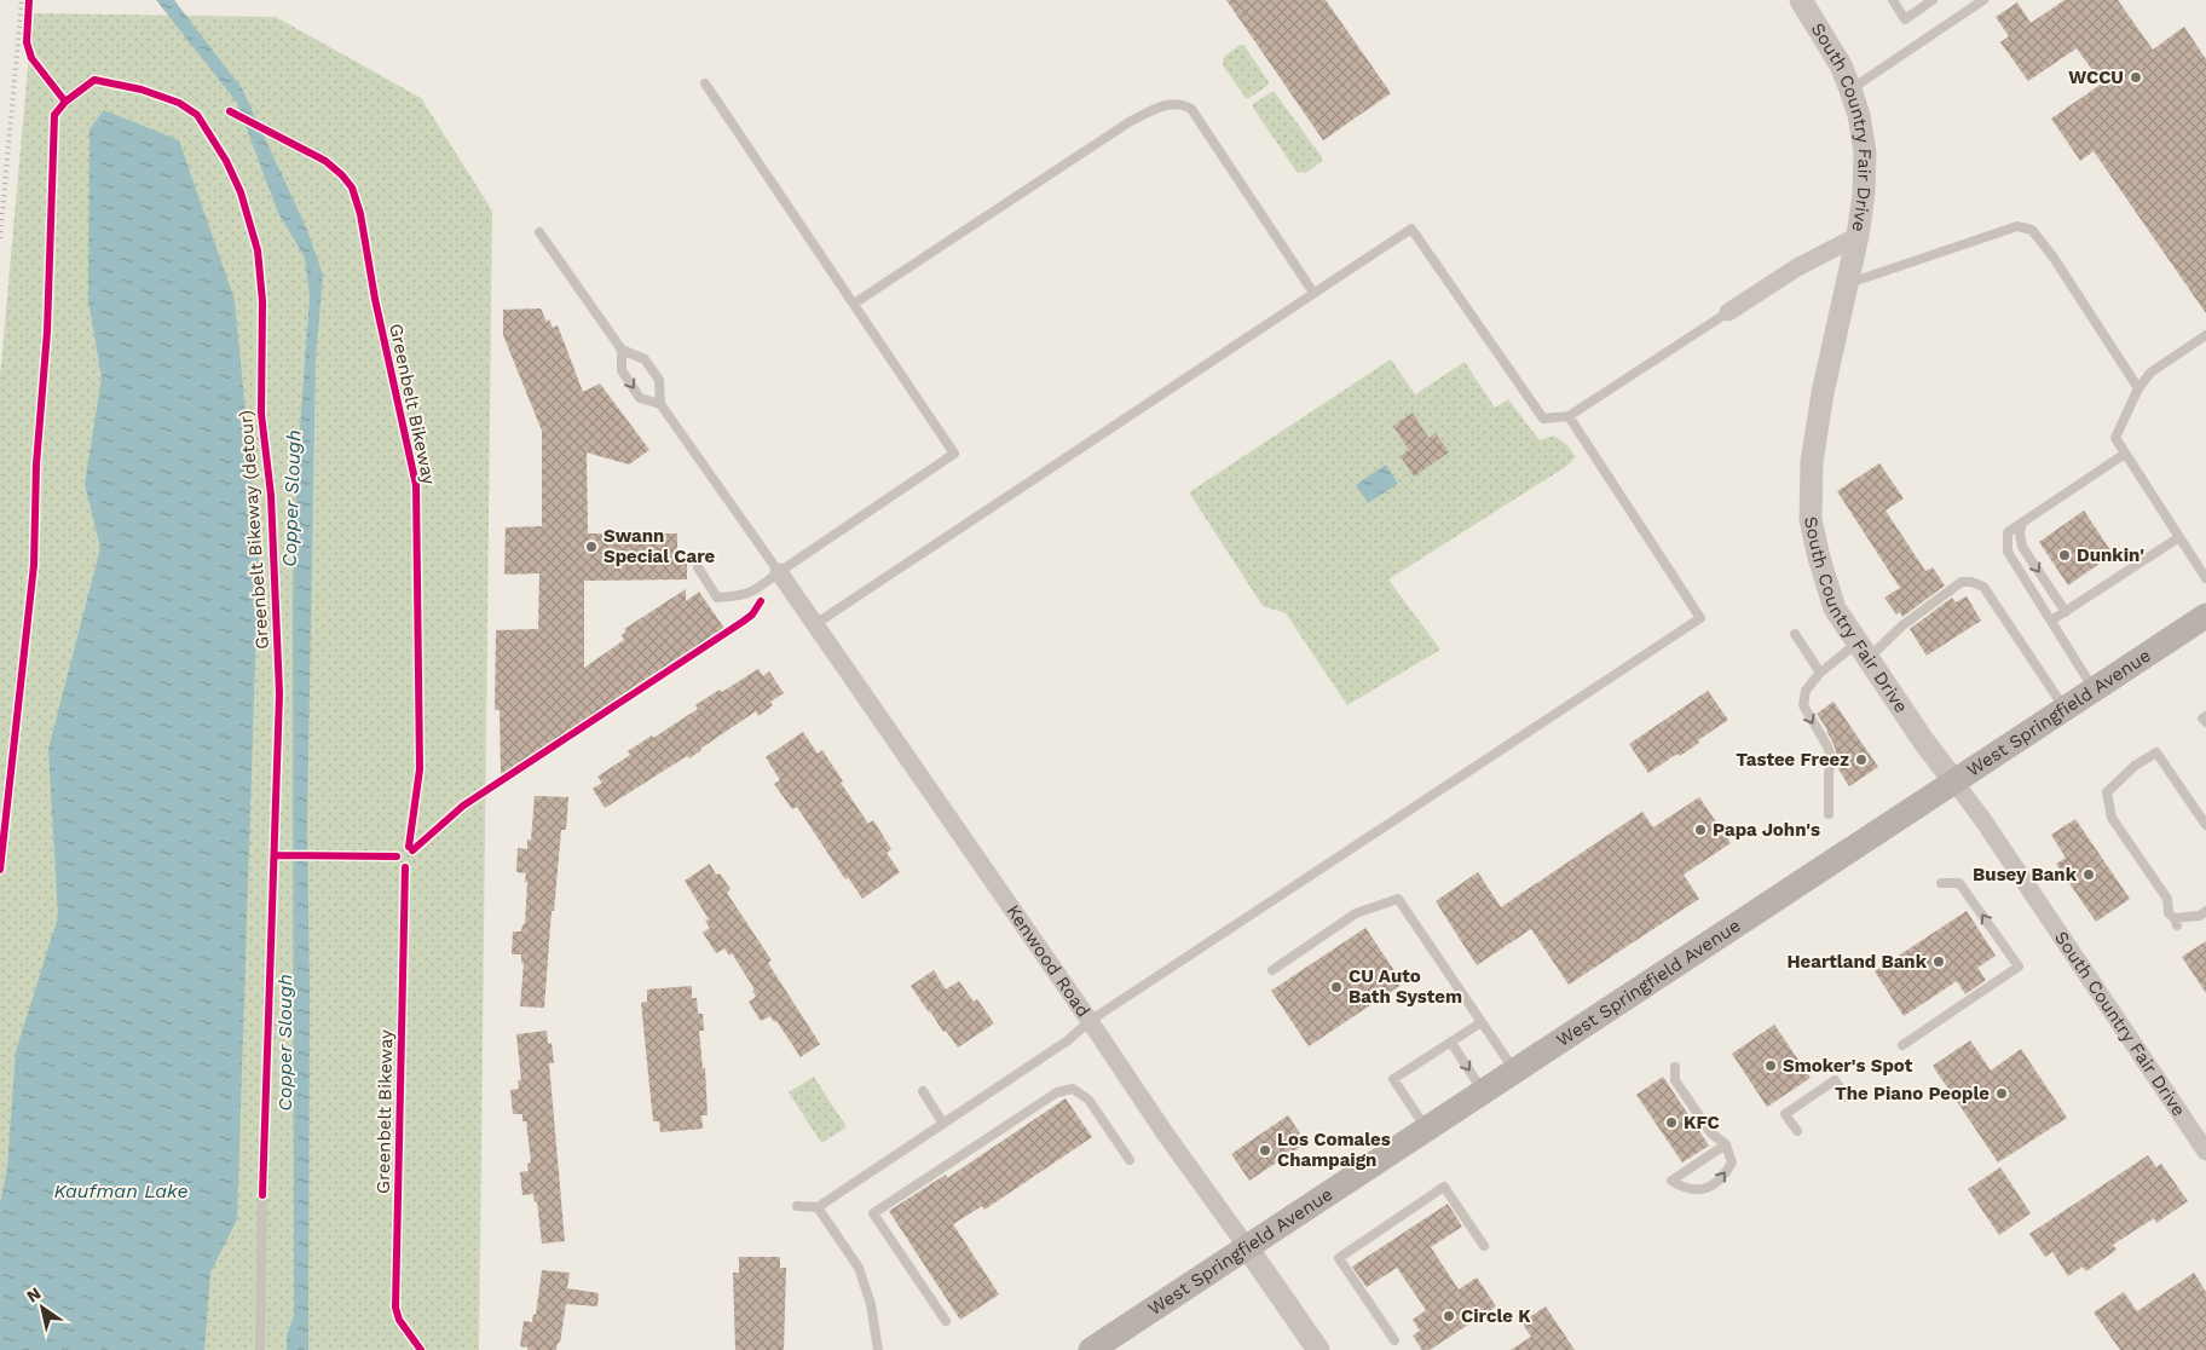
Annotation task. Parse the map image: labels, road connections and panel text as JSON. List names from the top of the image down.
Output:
{
  "streets": {
    "main road": ["West Springfield Avenue"],
    "street": ["South Country Fair Drive", "Kenwood Road"],
    "cycle path": ["Greenbelt Bikeway", "Greenbelt Bikeway (detour)"]
  },
  "crossings": [
    ["South Country Fair Drive", "West Springfield Avenue"],
    ["West Springfield Avenue", "Kenwood Road"]
  ],
  "water": ["Copper Slough", "Kaufman Lake"],
  "places": [
    "WCCU",
    "Swann Special Care",
    "Dunkin'",
    "Tastee Freez",
    "Papa John's",
    "Busey Bank",
    "Heartland Bank",
    "CU Auto Bath System",
    "Smoker's Spot",
    "The Piano People",
    "KFC",
    "Los Comales Champaign",
    "Circle K"
  ],
  "north": "top left"
}
